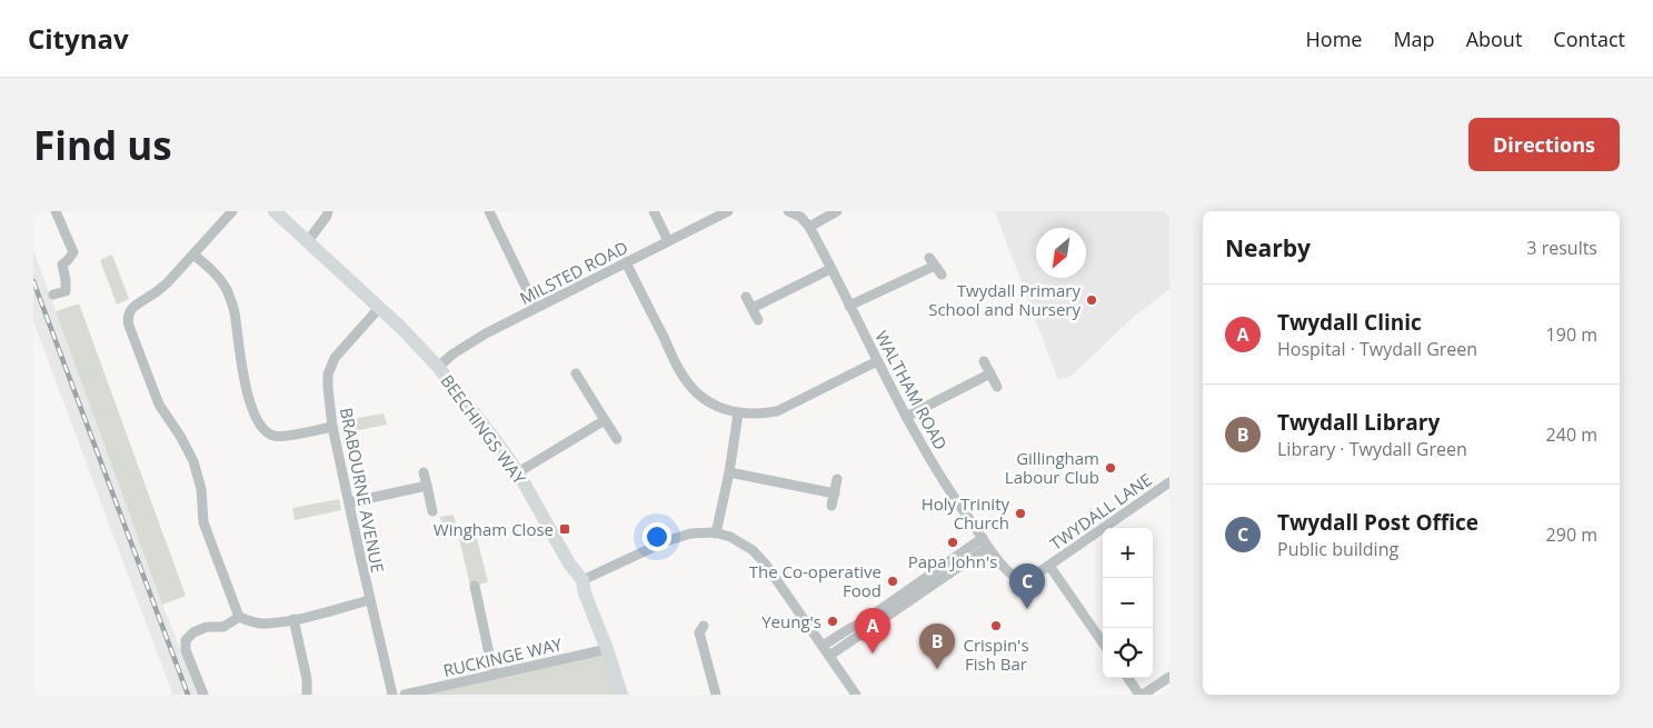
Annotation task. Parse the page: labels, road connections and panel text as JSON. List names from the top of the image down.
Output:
{
  "streets": {
    "street": [
      "MILSTED ROAD",
      "WALTHAM ROAD",
      "BEECHINGS WAY",
      "BRABOURNE AVENUE",
      "TWYDALL LANE",
      "RUCKINGE WAY"
    ]
  },
  "crossings": [
    ["MILSTED ROAD", "BEECHINGS WAY"],
    ["WALTHAM ROAD", "TWYDALL LANE"],
    ["BEECHINGS WAY", "BRABOURNE AVENUE"],
    ["BEECHINGS WAY", "RUCKINGE WAY"]
  ],
  "places": {
    "other": [
      "Twydall Primary School and Nursery",
      "Gillingham Labour Club",
      "Holy Trinity Church",
      "Papa John's",
      "The Co-operative Food",
      "Yeung's",
      "Crispin's Fish Bar"
    ],
    "transit": ["Wingham Close"]
  },
  "north": "bottom left",
  "page": {
    "header": "Citynav",
    "nav": [
      "Home",
      "Map",
      "About",
      "Contact"
    ],
    "buttons": "Directions",
    "title": "Find us",
    "heading": ["Nearby", "3 results"],
    "list": [
      {
        "mark": "A",
        "name": "Twydall Clinic",
        "note": "Hospital · Twydall Green",
        "value": "190 m"
      },
      {
        "mark": "B",
        "name": "Twydall Library",
        "note": "Library · Twydall Green",
        "value": "240 m"
      },
      {
        "mark": "C",
        "name": "Twydall Post Office",
        "note": "Public building",
        "value": "290 m"
      }
    ],
    "map_buttons": ["+", "−"],
    "pins": ["C", "A", "B"]
  }
}
